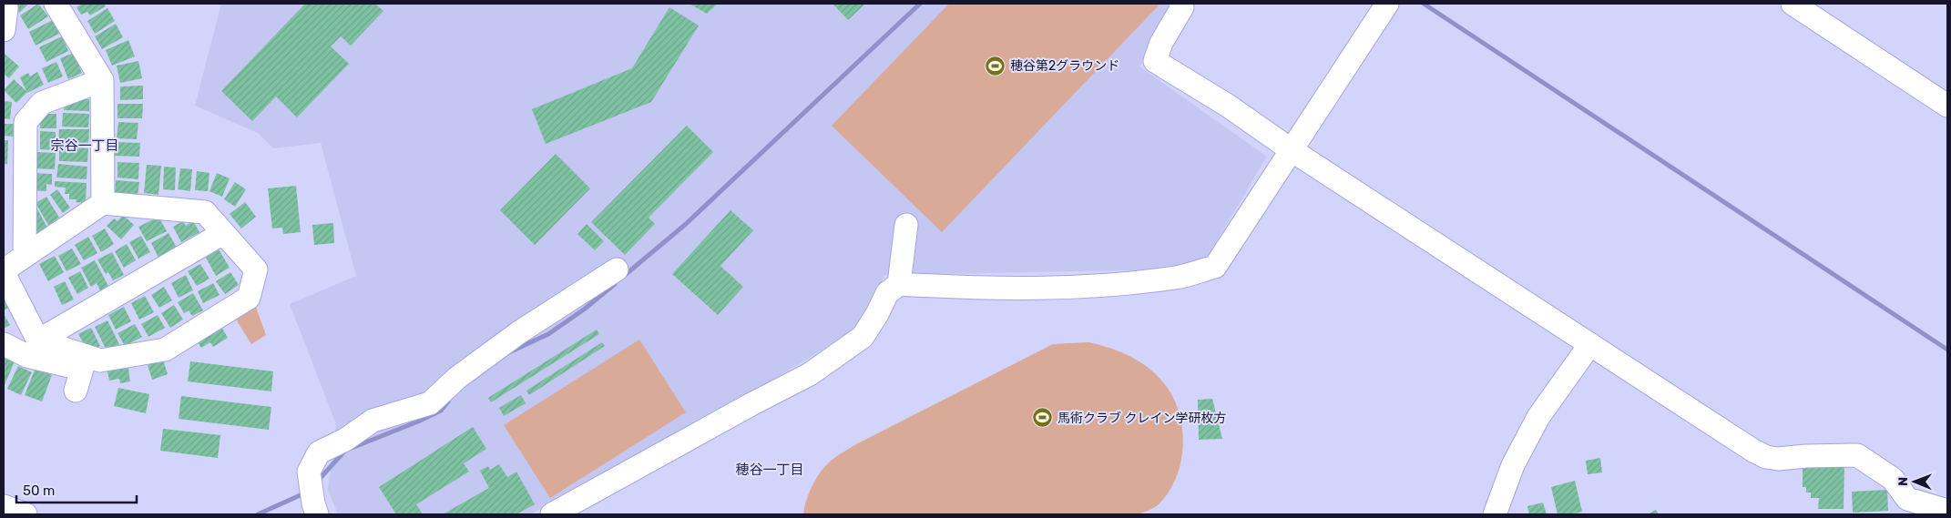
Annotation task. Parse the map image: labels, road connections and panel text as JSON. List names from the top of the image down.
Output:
{
  "districts": ["宗谷一丁目", "穂谷一丁目"],
  "places": {
    "sports": ["穂谷第2グラウンド", "馬術クラブ クレイン学研枚方"]
  },
  "scale_bar": "50 m",
  "north": "left"
}
